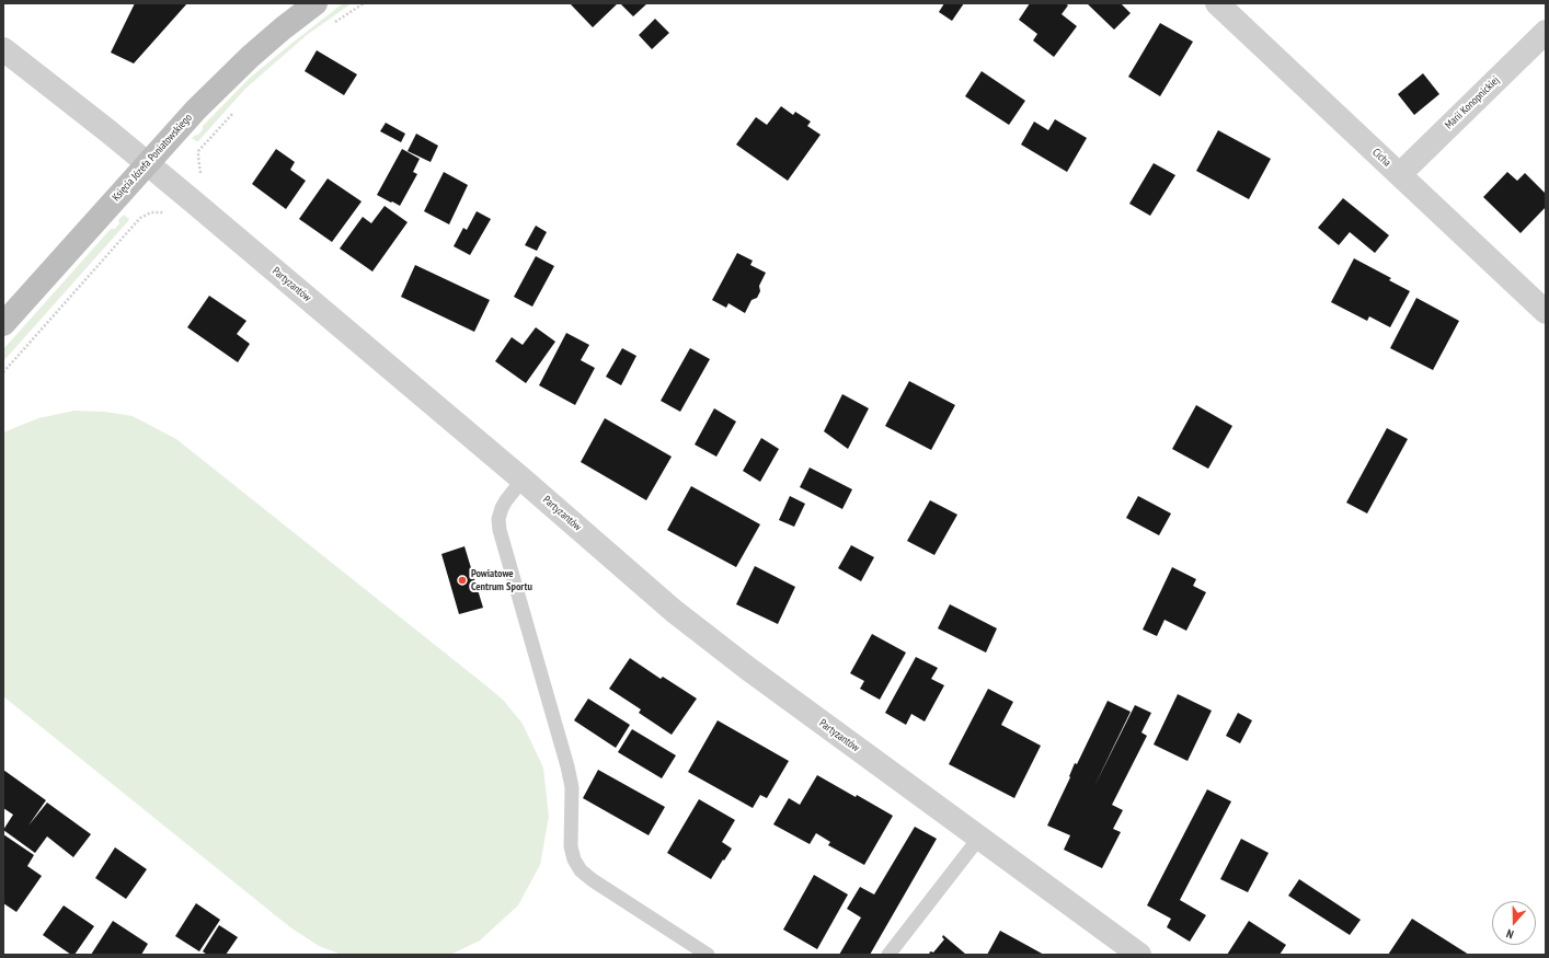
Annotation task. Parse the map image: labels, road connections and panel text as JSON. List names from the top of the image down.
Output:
{
  "streets": {
    "street": [
      "Marii Konopnickiej",
      "Księcia Józefa Poniatowskiego",
      "Cicha",
      "Partyzantów"
    ]
  },
  "crossings": [
    ["Marii Konopnickiej", "Cicha"],
    ["Księcia Józefa Poniatowskiego", "Partyzantów"]
  ],
  "places": ["Powiatowe Centrum Sportu"],
  "north": "bottom"
}
